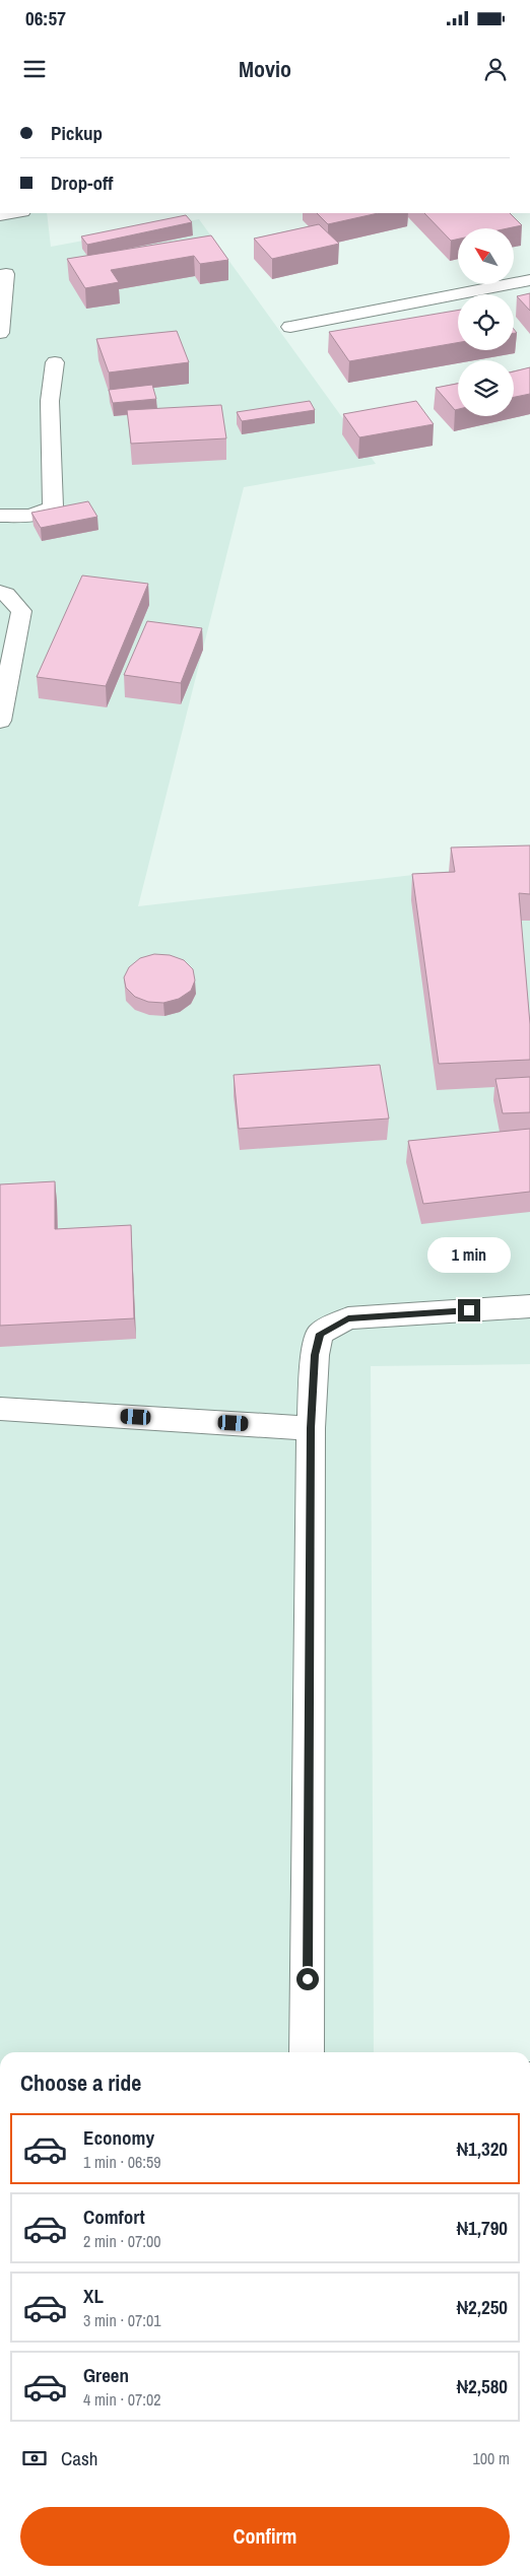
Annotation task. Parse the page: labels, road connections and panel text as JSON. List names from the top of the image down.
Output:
{
  "north": "top left",
  "page": {
    "status": "06:57",
    "header": "Movio",
    "banner": ["Pickup", "Drop-off"],
    "bubble": "1 min",
    "heading": "Choose a ride",
    "list": [
      {
        "name": "Economy",
        "note": "1 min · 06:59",
        "value": "₦1,320"
      },
      {
        "name": "Comfort",
        "note": "2 min · 07:00",
        "value": "₦1,790"
      },
      {
        "name": "XL",
        "note": "3 min · 07:01",
        "value": "₦2,250"
      },
      {
        "name": "Green",
        "note": "4 min · 07:02",
        "value": "₦2,580"
      }
    ],
    "pay": ["Cash", "100 m"],
    "buttons": "Confirm"
  }
}
